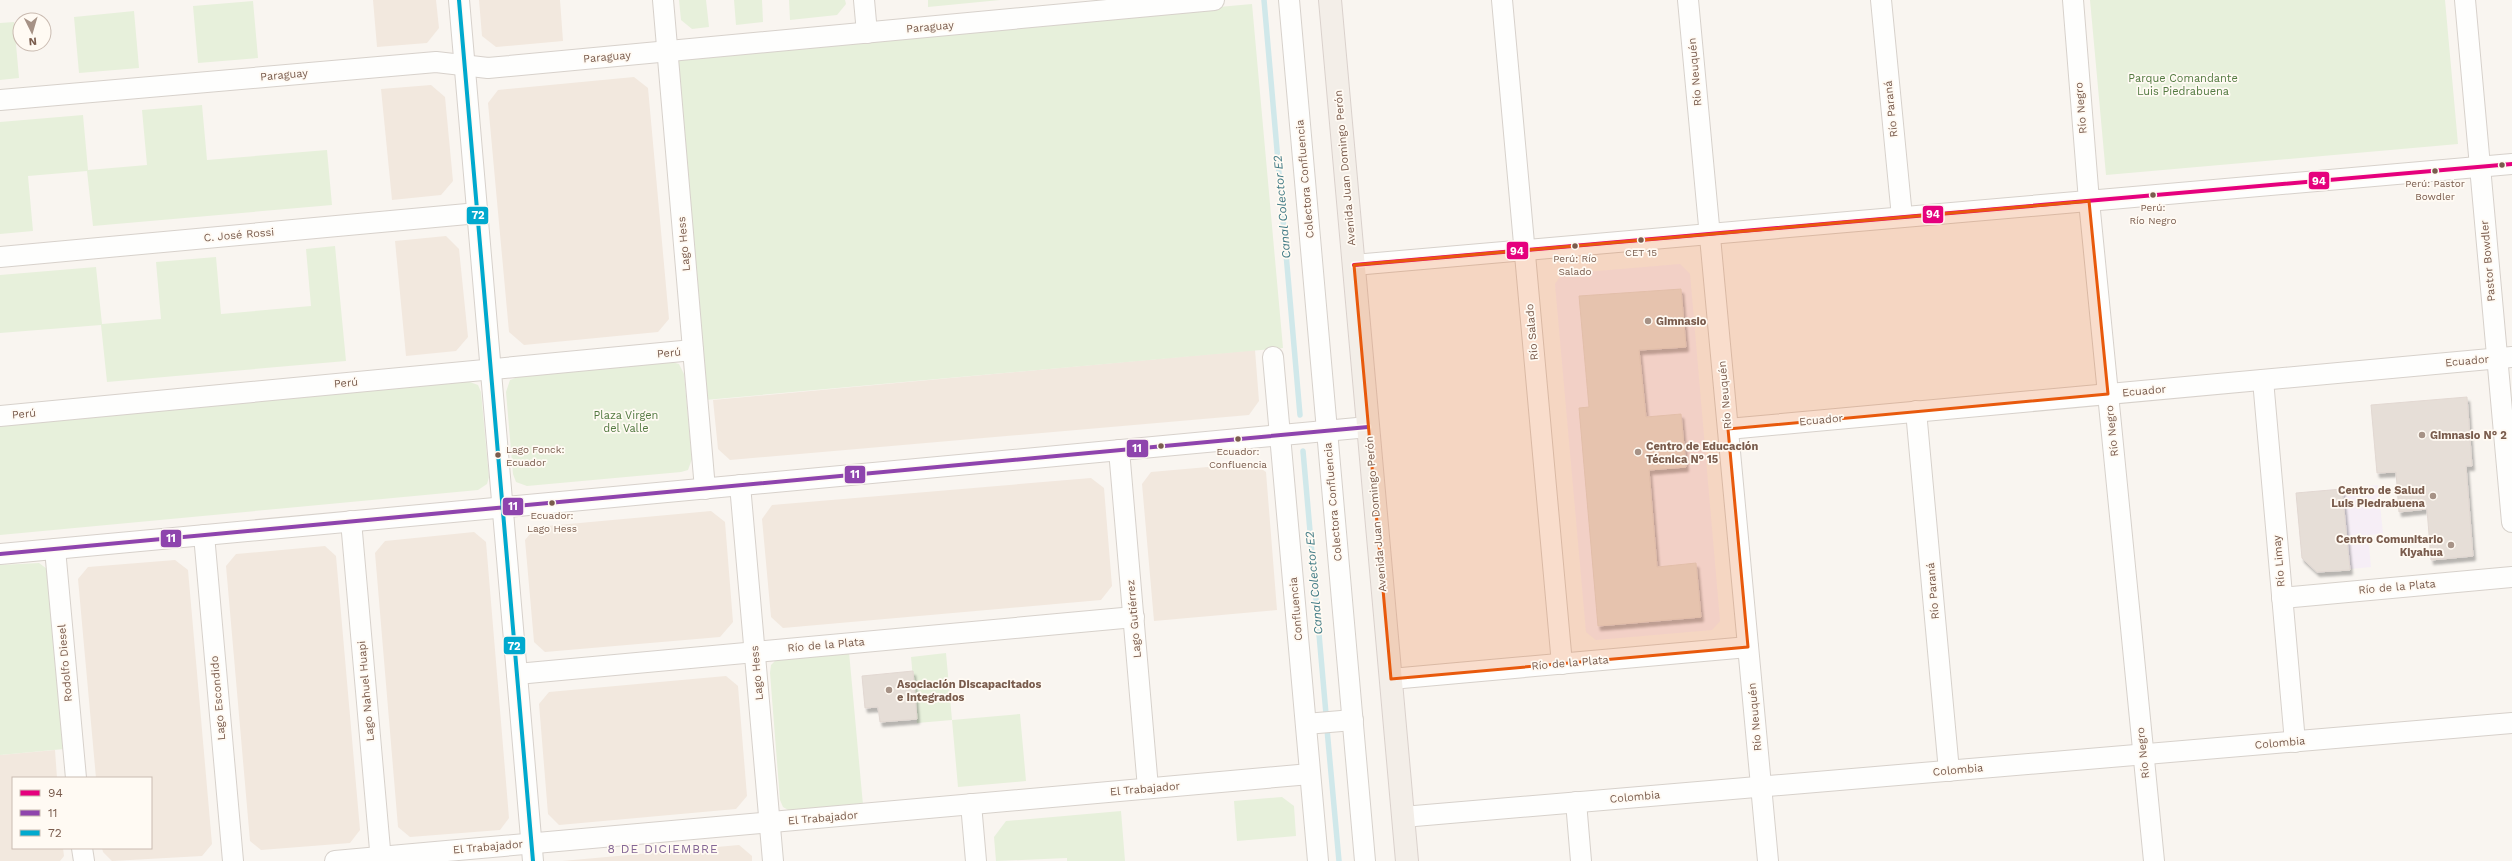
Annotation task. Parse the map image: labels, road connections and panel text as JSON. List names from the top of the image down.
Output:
{
  "streets": {
    "main road": ["Avenida Juan Domingo Perón"],
    "street": [
      "Paraguay",
      "Río Neuquén",
      "Río Negro",
      "Río Paraná",
      "Colectora Confluencia",
      "C. José Rossi",
      "Lago Hess",
      "Pastor Bowdler",
      "Río Salado",
      "Perú",
      "Ecuador",
      "Río Limay",
      "Río de la Plata",
      "Confluencia",
      "Lago Gutiérrez",
      "Rodolfo Diesel",
      "Lago Nahuel Huapi",
      "Lago Escondido",
      "Colombia",
      "El Trabajador"
    ]
  },
  "crossings": [
    ["Paraguay", "Lago Hess"],
    ["Río Neuquén", "Ecuador"],
    ["Río Neuquén", "Río de la Plata"],
    ["Río Neuquén", "Colombia"],
    ["Río Negro", "Ecuador"],
    ["Río Negro", "Colombia"],
    ["Río Paraná", "Ecuador"],
    ["Río Paraná", "Colombia"],
    ["Avenida Juan Domingo Perón", "Río de la Plata"],
    ["Avenida Juan Domingo Perón", "Colombia"],
    ["Lago Hess", "Perú"],
    ["Lago Hess", "Río de la Plata"],
    ["Lago Hess", "El Trabajador"],
    ["Pastor Bowdler", "Ecuador"],
    ["Río Salado", "Río de la Plata"],
    ["Ecuador", "Río Limay"],
    ["Río Limay", "Río de la Plata"],
    ["Río Limay", "Colombia"],
    ["Río de la Plata", "Lago Gutiérrez"],
    ["Confluencia", "El Trabajador"],
    ["Lago Gutiérrez", "El Trabajador"],
    ["Lago Nahuel Huapi", "El Trabajador"]
  ],
  "districts": ["8 DE DICIEMBRE"],
  "water": ["Canal Colector E2"],
  "parks": ["Parque Comandante Luis Piedrabuena", "Plaza Virgen del Valle"],
  "places": [
    "Perú: Pastor Bowdler",
    "Perú: Río Negro",
    "CET 15",
    "Perú: Río Salado",
    "Gimnasio",
    "Gimnasio N° 2",
    "Ecuador: Confluencia",
    "Centro de Educación Técnica N° 15",
    "Lago Fonck: Ecuador",
    "Centro de Salud Luis Piedrabuena",
    "Ecuador: Lago Hess",
    "Centro Comunitario Kiyahua",
    "Asociación Discapacitados e Integrados"
  ],
  "lines": ["transit line 72", "transit line 94", "transit line 11"],
  "legend": ["94", "11", "72"],
  "north": "bottom"
}
